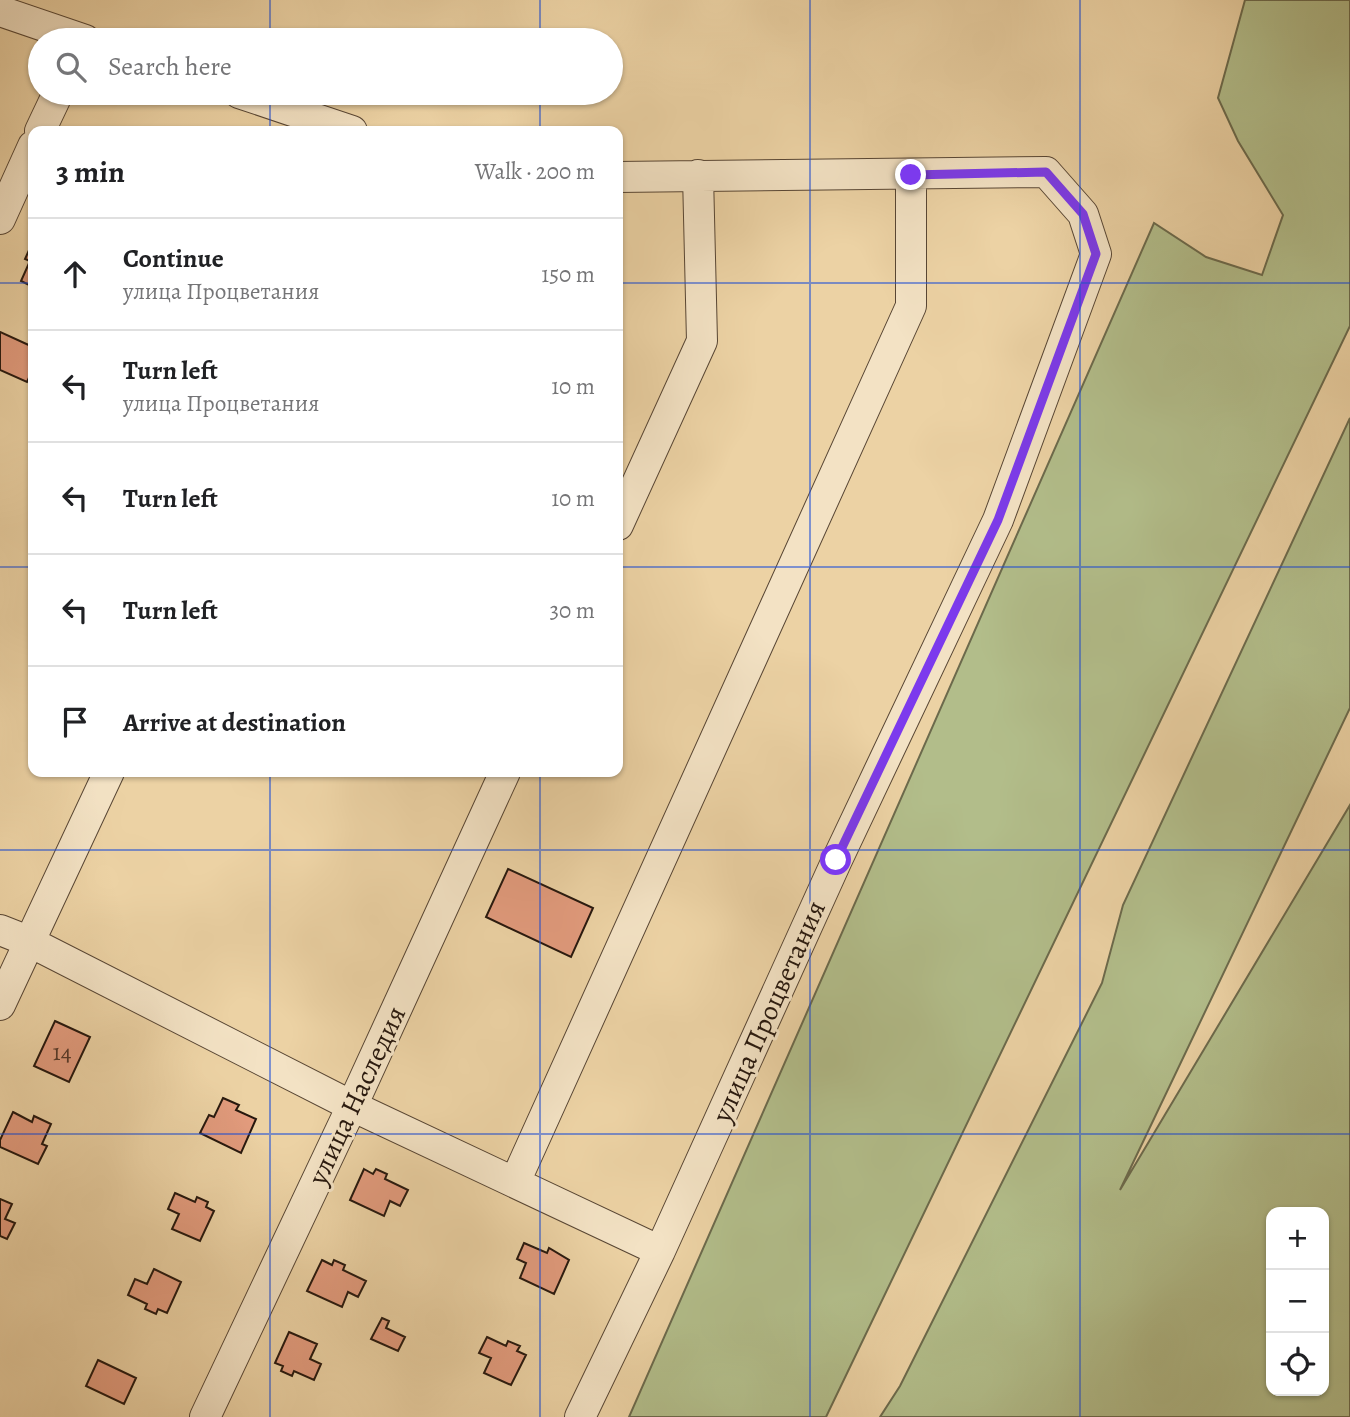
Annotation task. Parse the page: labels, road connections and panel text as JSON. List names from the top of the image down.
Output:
{
  "streets": {
    "street": ["улица Процветания", "улица Наследия"]
  },
  "house_numbers": ["14"],
  "page": {
    "search": "Search here",
    "heading": ["3 min", "Walk · 200 m"],
    "list": [
      ["Continue", "улица Процветания", "150 m"],
      ["Turn left", "улица Процветания", "10 m"],
      ["Turn left", "10 m"],
      ["Turn left", "30 m"],
      "Arrive at destination"
    ],
    "map_buttons": ["+", "−"]
  }
}
